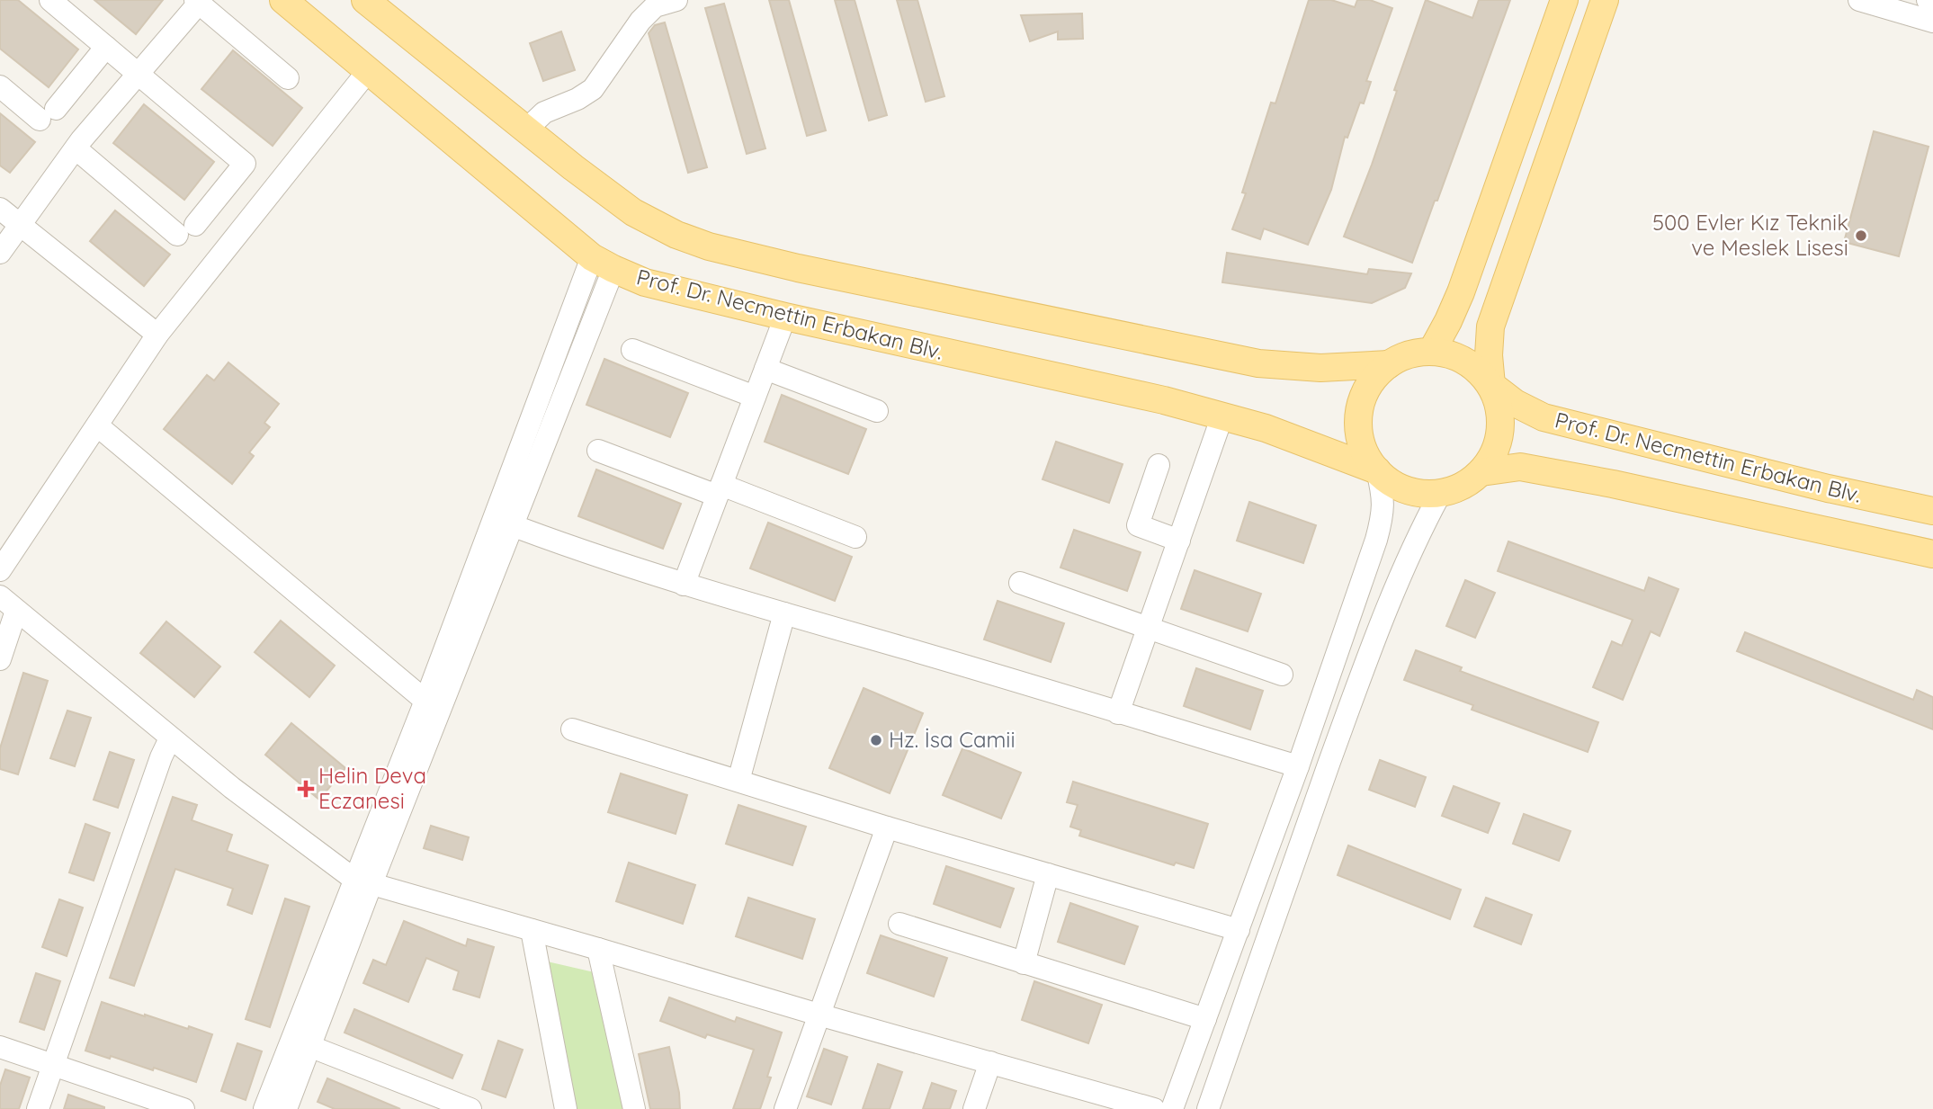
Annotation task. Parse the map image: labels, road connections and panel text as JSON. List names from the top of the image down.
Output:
{
  "streets": {
    "main road": ["Prof. Dr. Necmettin Erbakan Blv."]
  },
  "places": {
    "other": ["500 Evler Kız Teknik ve Meslek Lisesi", "Hz. İsa Camii"],
    "health": ["Helin Deva Eczanesi"]
  }
}
